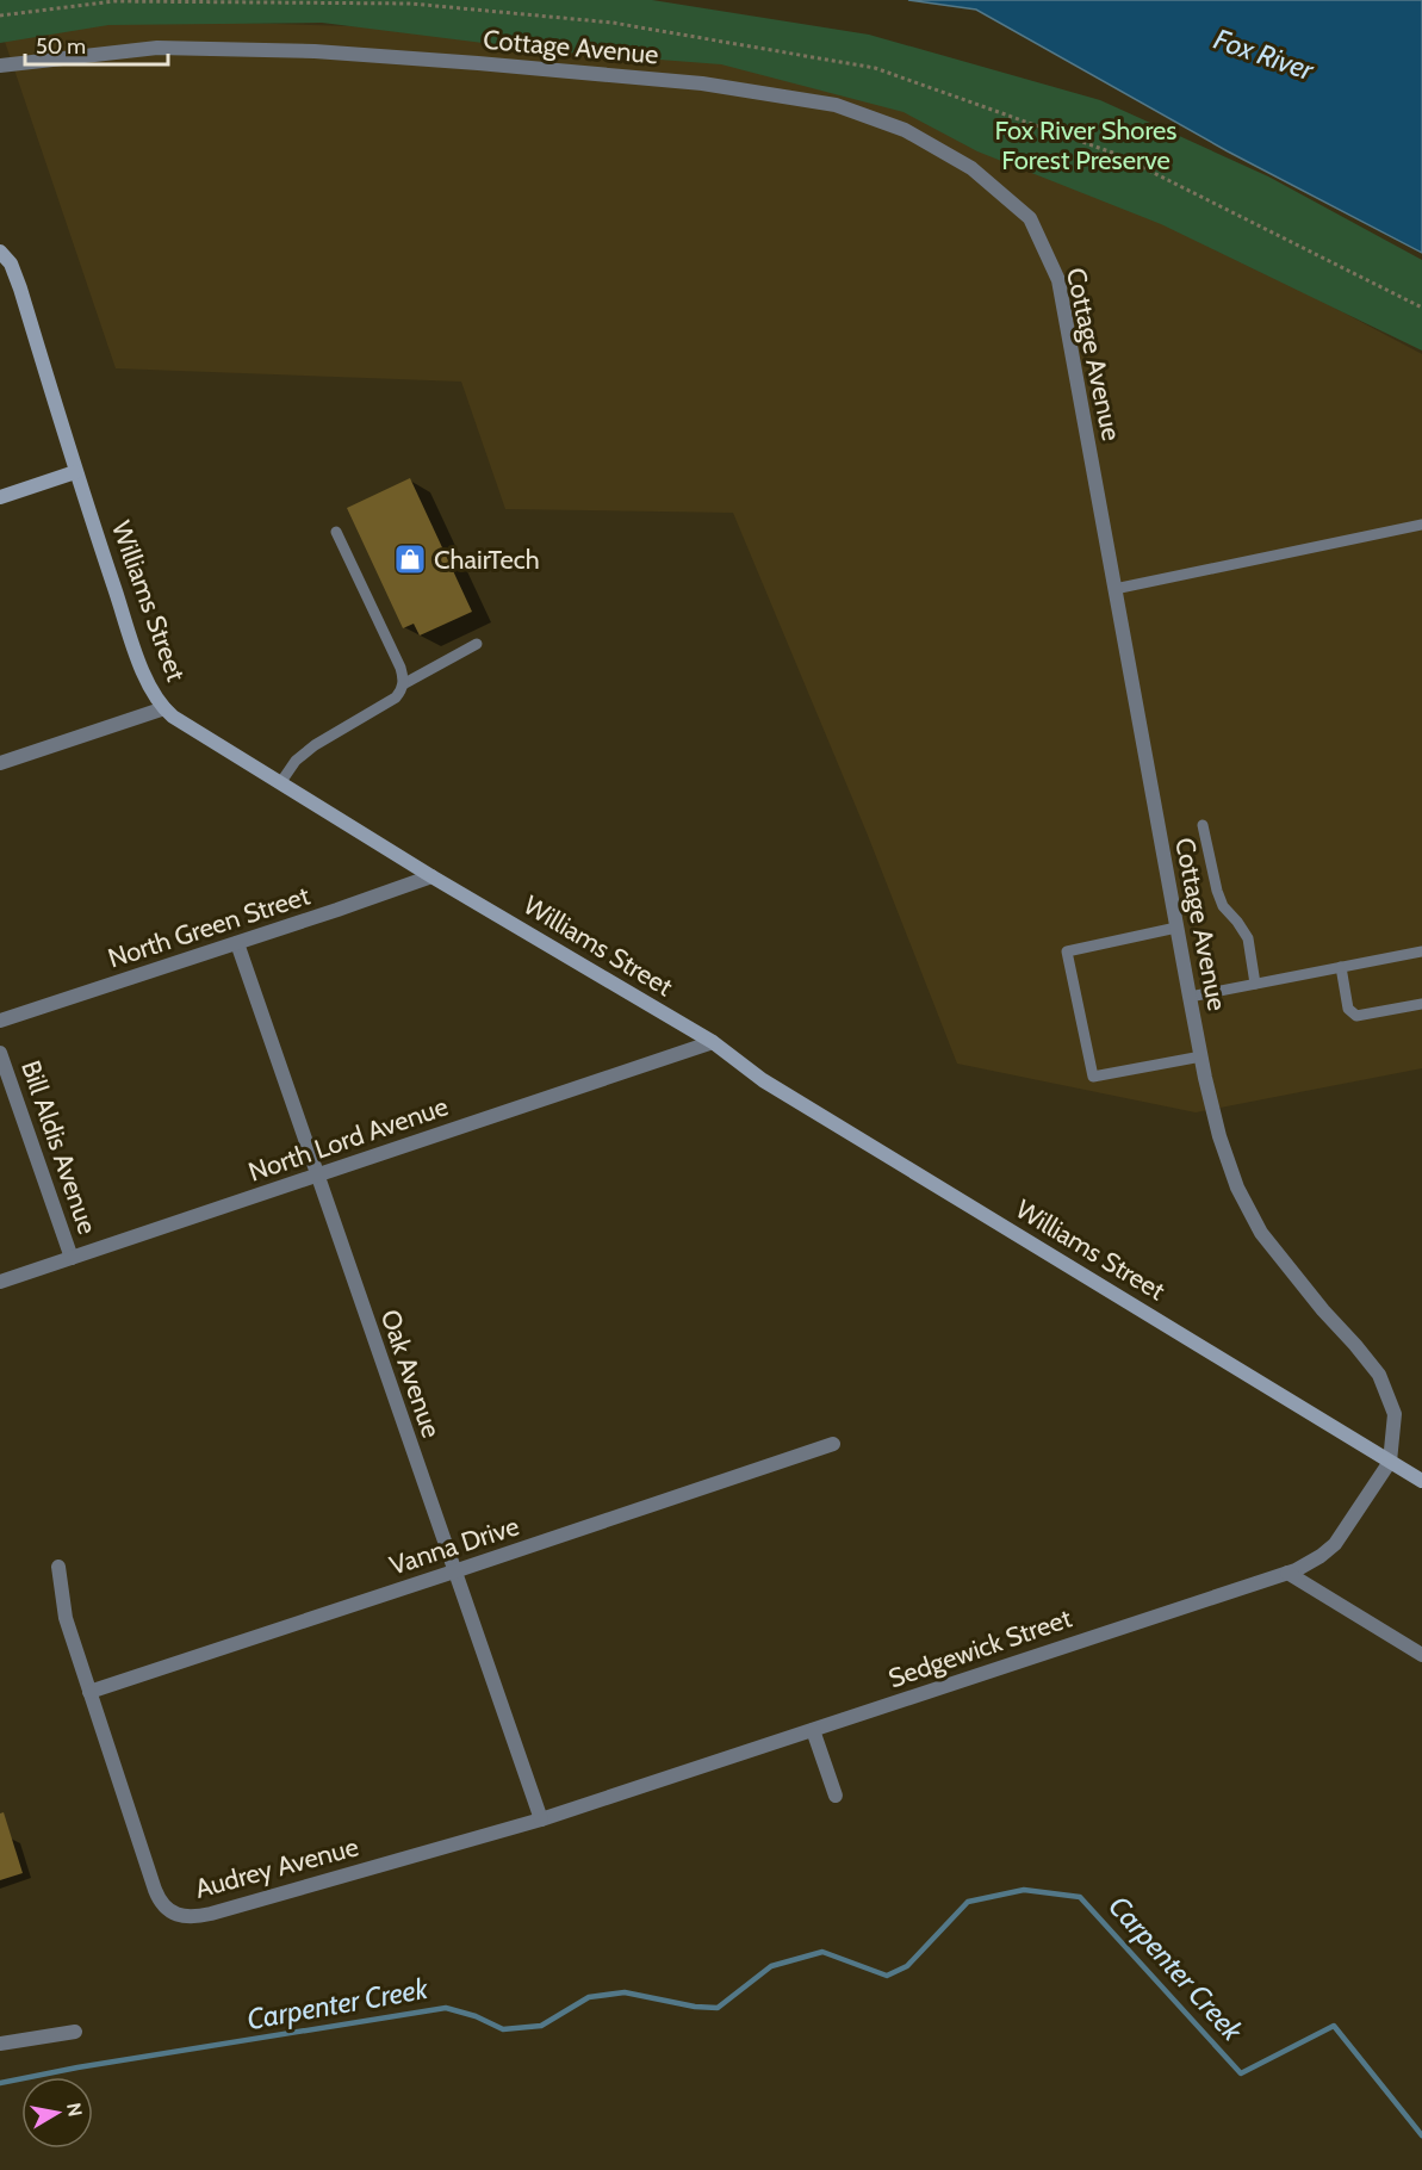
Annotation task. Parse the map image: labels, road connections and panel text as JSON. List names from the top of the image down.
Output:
{
  "streets": {
    "street": [
      "Cottage Avenue",
      "Williams Street",
      "North Green Street",
      "North Lord Avenue",
      "Bill Aldis Avenue",
      "Oak Avenue",
      "Vanna Drive",
      "Sedgewick Street",
      "Audrey Avenue"
    ]
  },
  "crossings": [
    ["Cottage Avenue", "Williams Street"],
    ["Cottage Avenue", "Sedgewick Street"],
    ["Williams Street", "North Green Street"],
    ["Williams Street", "North Lord Avenue"],
    ["Williams Street", "Sedgewick Street"],
    ["North Green Street", "Oak Avenue"],
    ["North Lord Avenue", "Bill Aldis Avenue"],
    ["North Lord Avenue", "Oak Avenue"],
    ["Oak Avenue", "Vanna Drive"],
    ["Oak Avenue", "Sedgewick Street"],
    ["Oak Avenue", "Audrey Avenue"],
    ["Vanna Drive", "Audrey Avenue"],
    ["Sedgewick Street", "Audrey Avenue"]
  ],
  "water": ["Fox River", "Carpenter Creek"],
  "parks": ["Fox River Shores Forest Preserve"],
  "places": {
    "shop": ["ChairTech"]
  },
  "scale_bar": "50 m",
  "north": "right"
}
